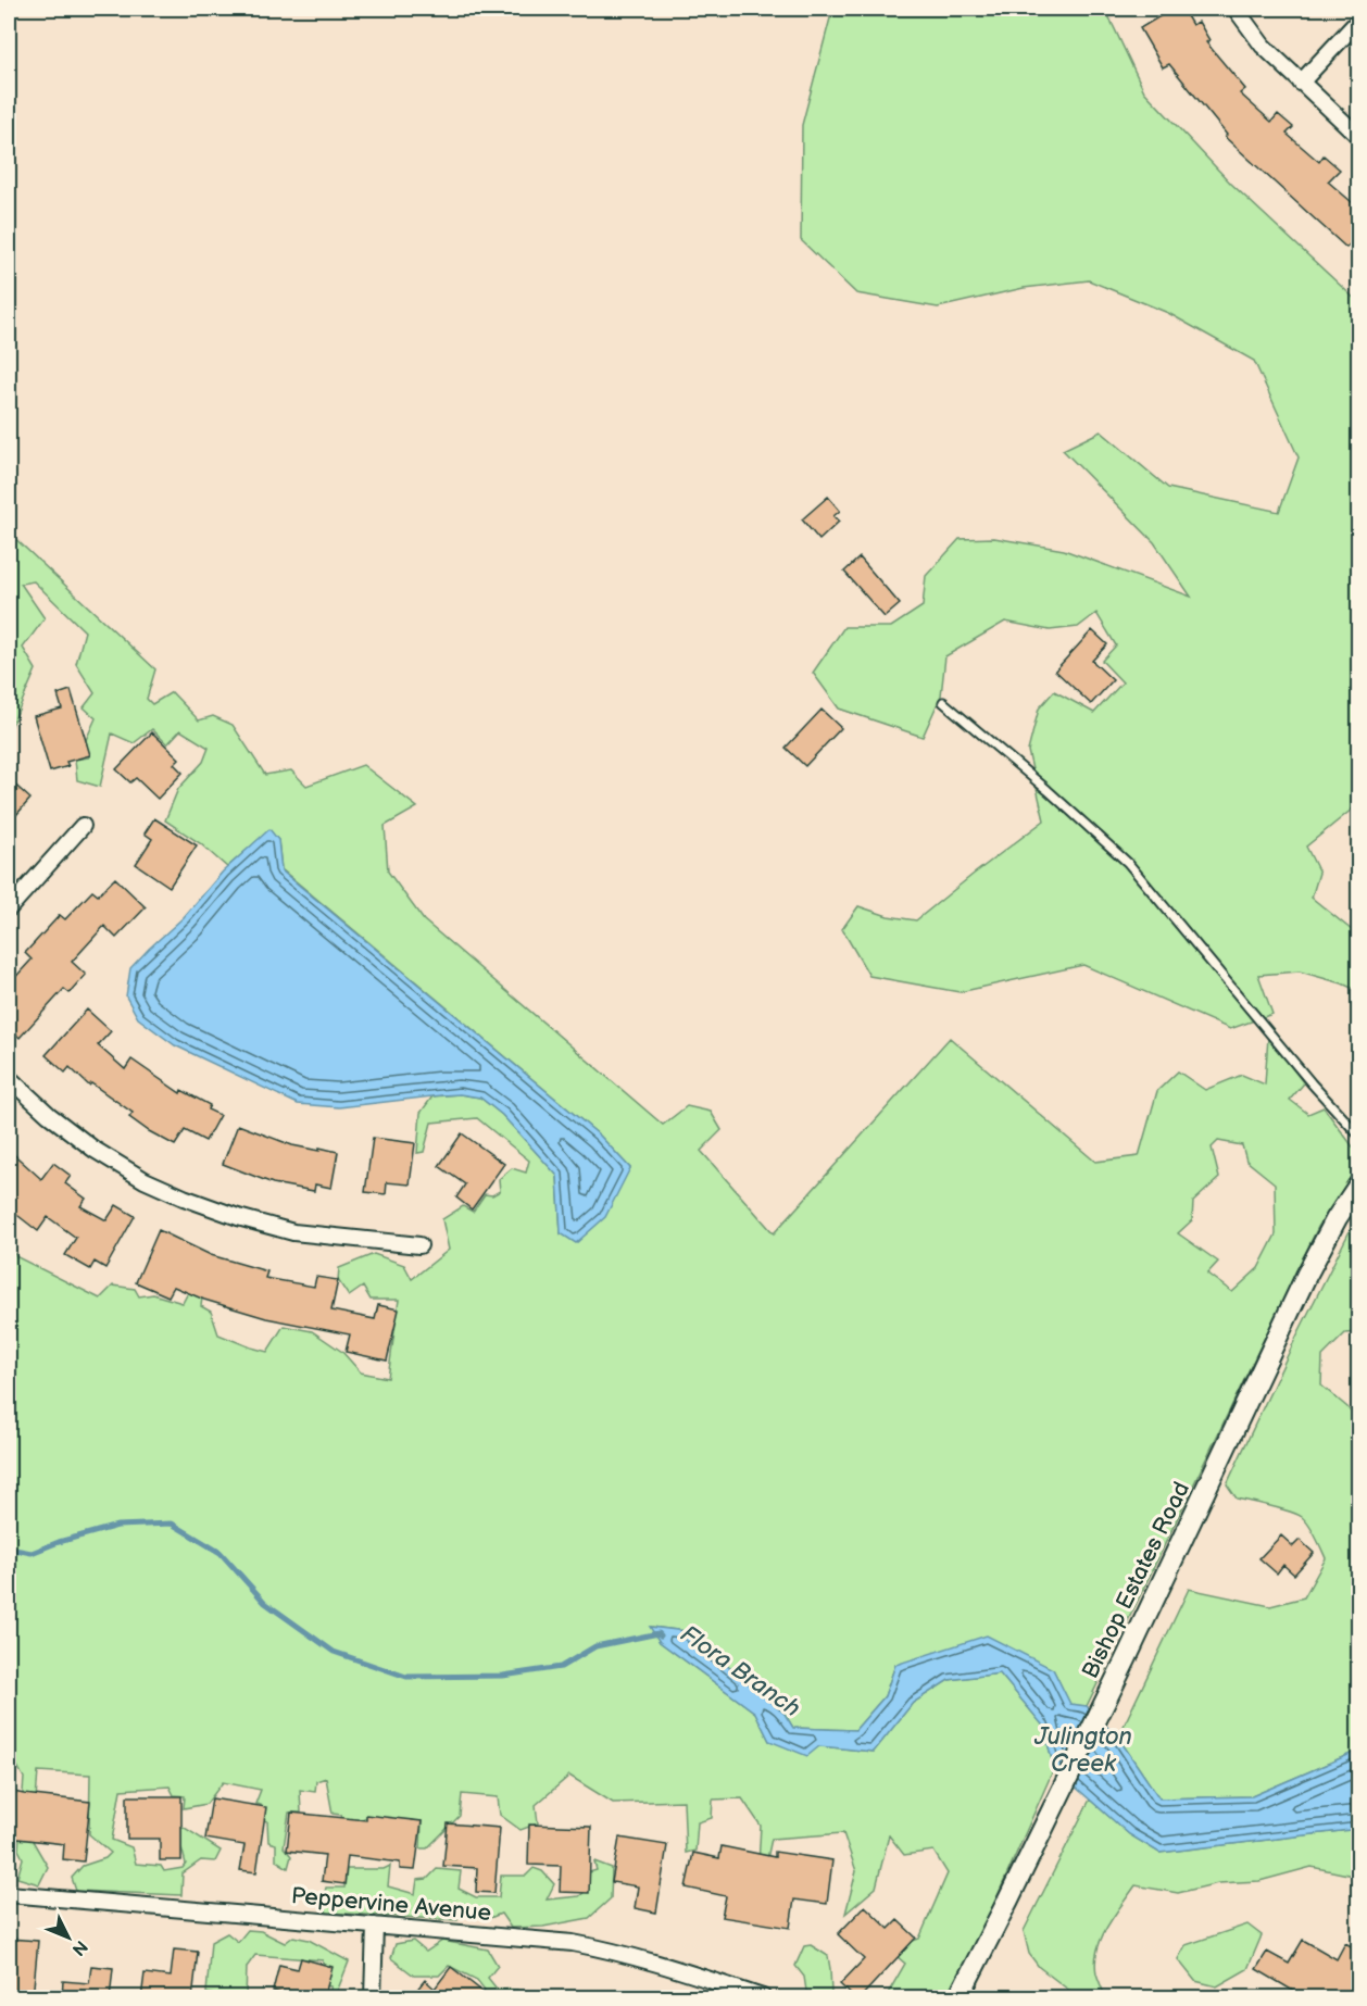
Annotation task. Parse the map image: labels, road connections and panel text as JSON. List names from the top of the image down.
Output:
{
  "streets": {
    "street": ["Bishop Estates Road", "Peppervine Avenue"]
  },
  "water": ["Flora Branch", "Julington Creek"],
  "north": "bottom right"
}
